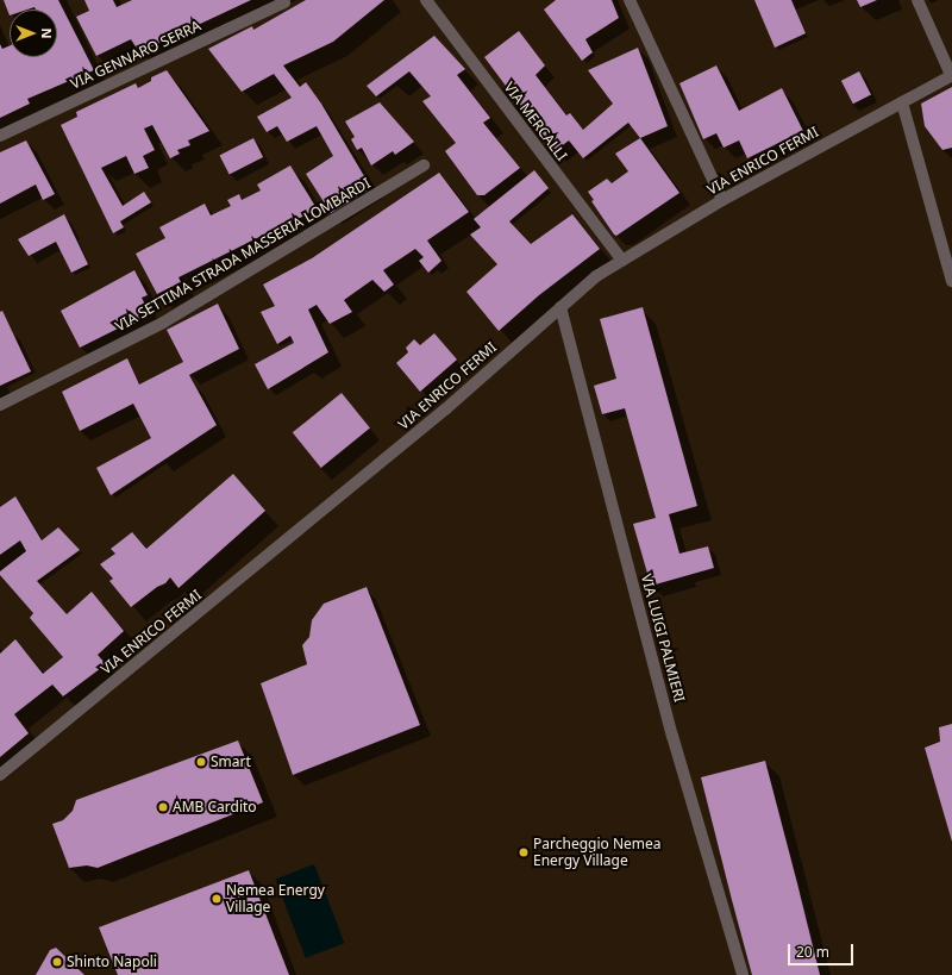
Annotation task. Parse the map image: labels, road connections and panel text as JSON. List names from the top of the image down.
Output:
{
  "streets": {
    "street": [
      "VIA GENNARO SERRA",
      "VIA MERCALLI",
      "VIA ENRICO FERMI",
      "VIA SETTIMA STRADA MASSERIA LOMBARDI",
      "VIA LUIGI PALMIERI"
    ]
  },
  "crossings": [
    ["VIA MERCALLI", "VIA ENRICO FERMI"],
    ["VIA ENRICO FERMI", "VIA LUIGI PALMIERI"]
  ],
  "places": [
    "Smart",
    "AMB Cardito",
    "Parcheggio Nemea Energy Village",
    "Nemea Energy Village",
    "Shinto Napoli"
  ],
  "scale_bar": "20 m",
  "north": "right"
}
